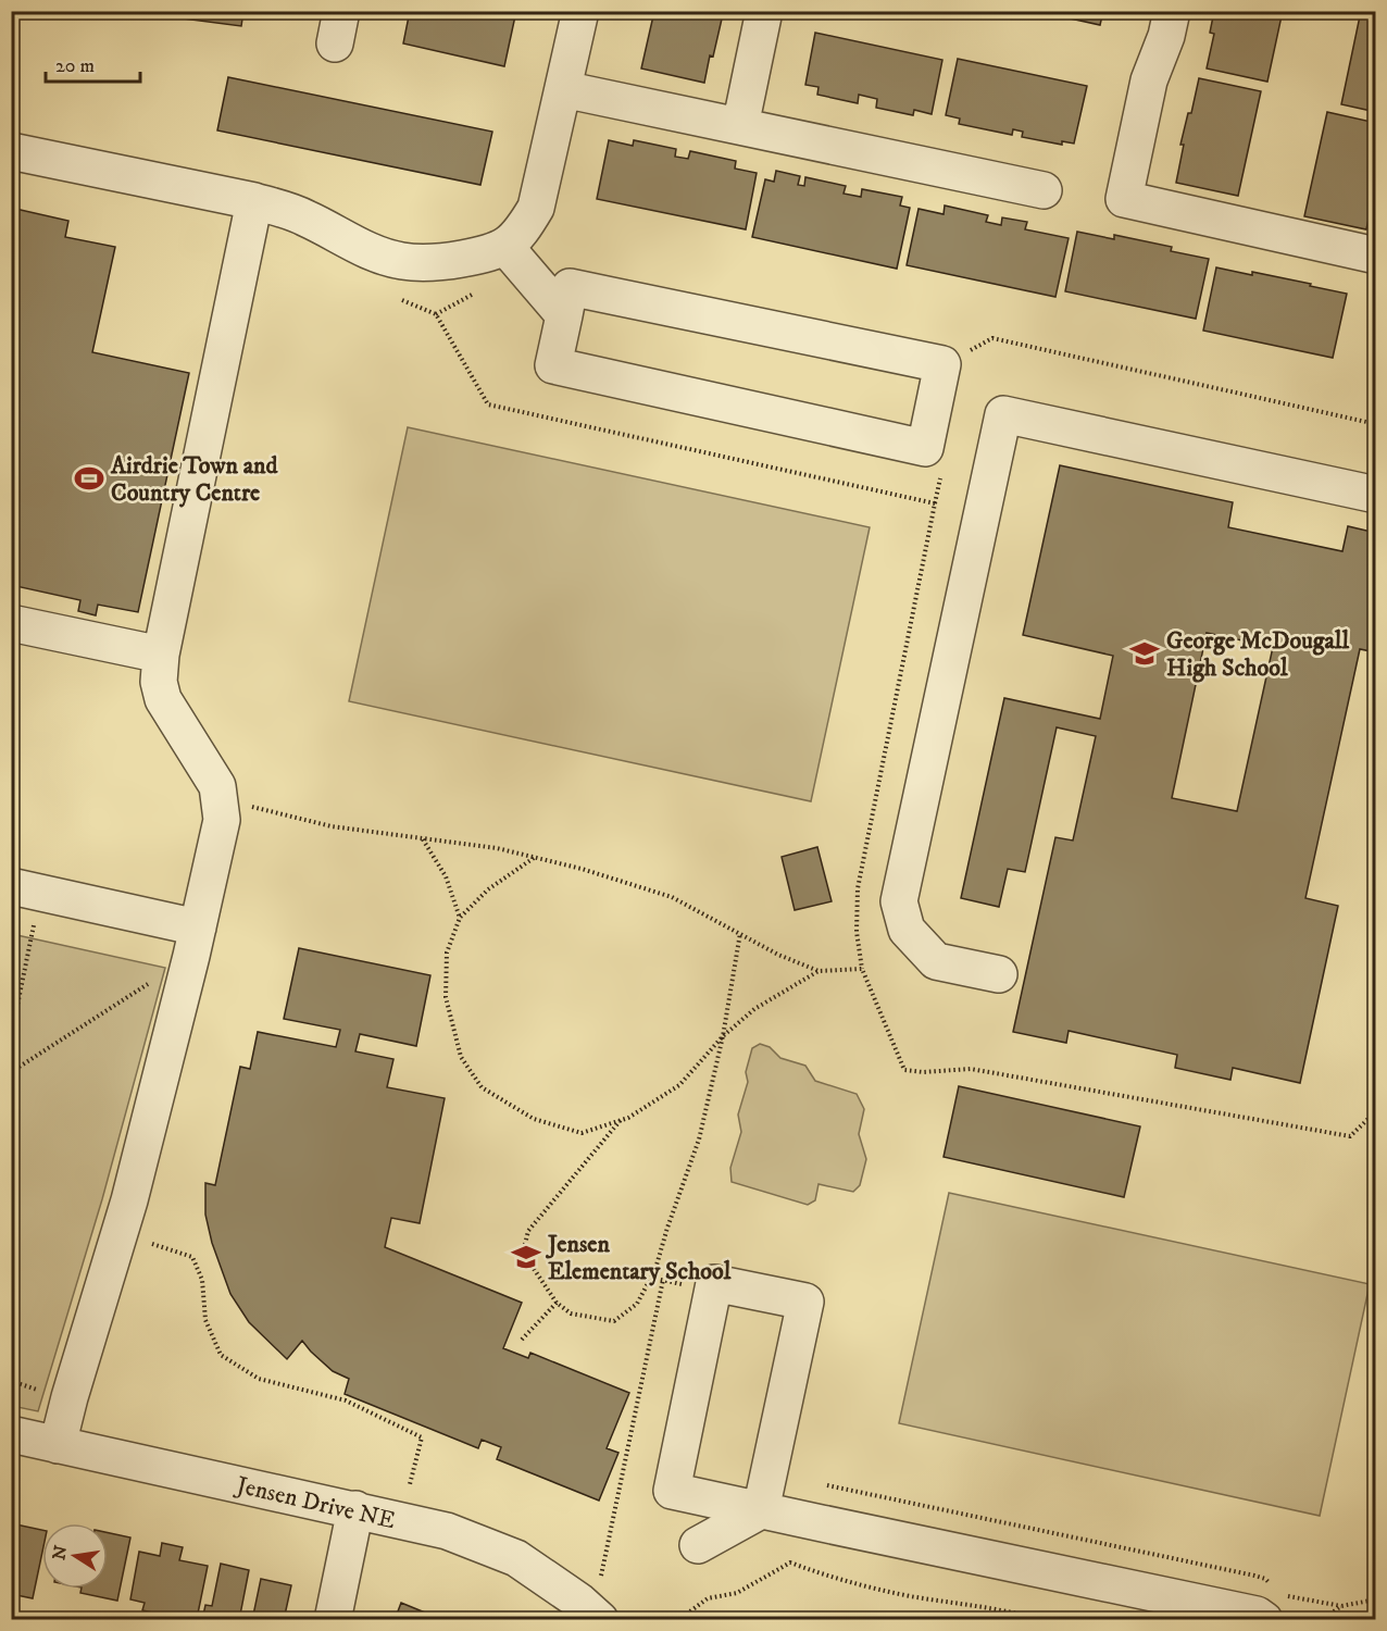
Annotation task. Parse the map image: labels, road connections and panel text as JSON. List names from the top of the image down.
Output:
{
  "streets": {
    "street": ["Jensen Drive NE"]
  },
  "places": {
    "sports": ["Airdrie Town and Country Centre"],
    "school or university": ["George McDougall High School", "Jensen Elementary School"]
  },
  "scale_bar": "20 m",
  "north": "left"
}
